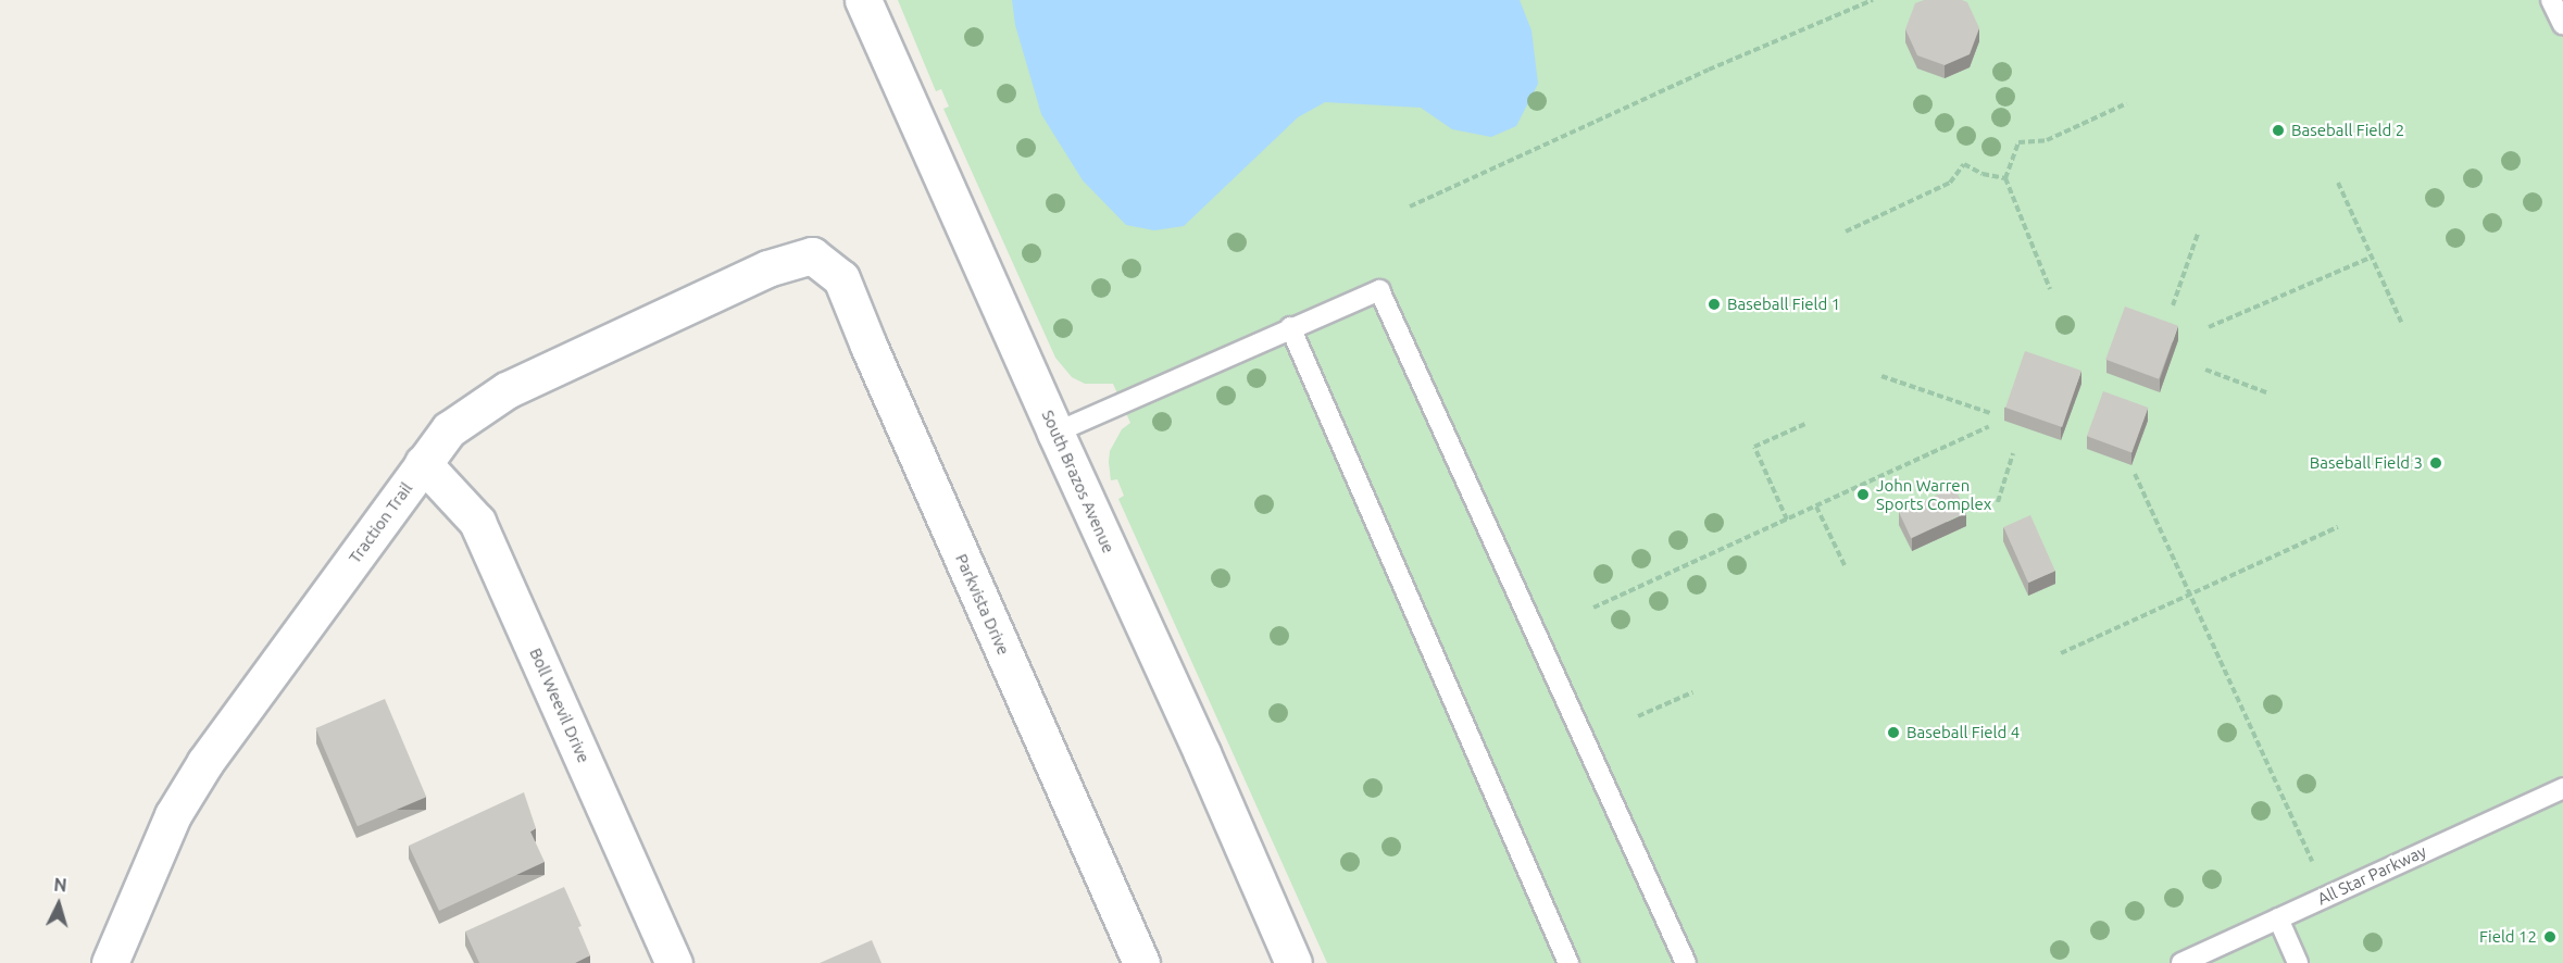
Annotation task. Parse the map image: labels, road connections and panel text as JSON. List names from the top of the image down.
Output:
{
  "streets": {
    "street": [
      "South Brazos Avenue",
      "Traction Trail",
      "Parkvista Drive",
      "Boll Weevil Drive"
    ],
    "lane": ["All Star Parkway"]
  },
  "crossings": [
    ["Traction Trail", "Parkvista Drive"],
    ["Traction Trail", "Boll Weevil Drive"]
  ],
  "places": [
    "Baseball Field 2",
    "Baseball Field 1",
    "Baseball Field 3",
    "John Warren Sports Complex",
    "Baseball Field 4",
    "Field 12"
  ],
  "north": "top"
}
